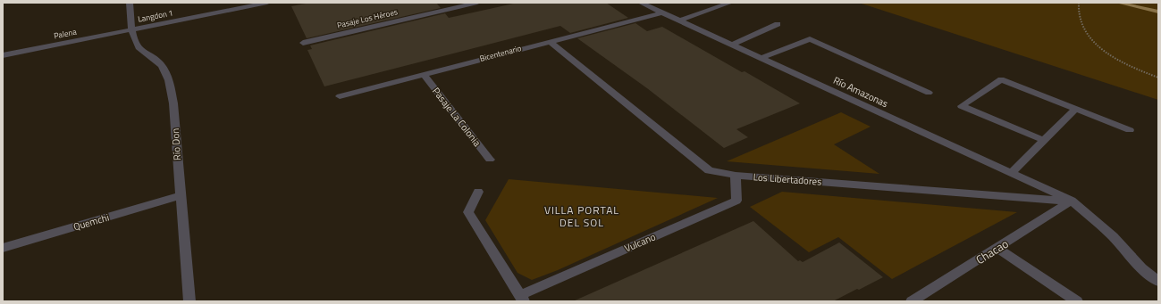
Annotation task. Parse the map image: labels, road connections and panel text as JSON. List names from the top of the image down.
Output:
{
  "streets": {
    "street": [
      "Langdon 1",
      "Pasaje Los Héroes",
      "Palena",
      "Bicentenario",
      "Río Amazonas",
      "Pasaje La Colonia",
      "Río Don",
      "Los Libertadores",
      "Quemchi",
      "Vulcano",
      "Chacao"
    ]
  },
  "crossings": [
    ["Langdon 1", "Palena"],
    ["Langdon 1", "Río Don"],
    ["Palena", "Río Don"],
    ["Bicentenario", "Río Amazonas"],
    ["Bicentenario", "Pasaje La Colonia"],
    ["Bicentenario", "Los Libertadores"],
    ["Río Amazonas", "Los Libertadores"],
    ["Río Amazonas", "Chacao"],
    ["Río Don", "Quemchi"],
    ["Los Libertadores", "Vulcano"],
    ["Los Libertadores", "Chacao"]
  ],
  "districts": ["VILLA PORTAL DEL SOL"]
}
